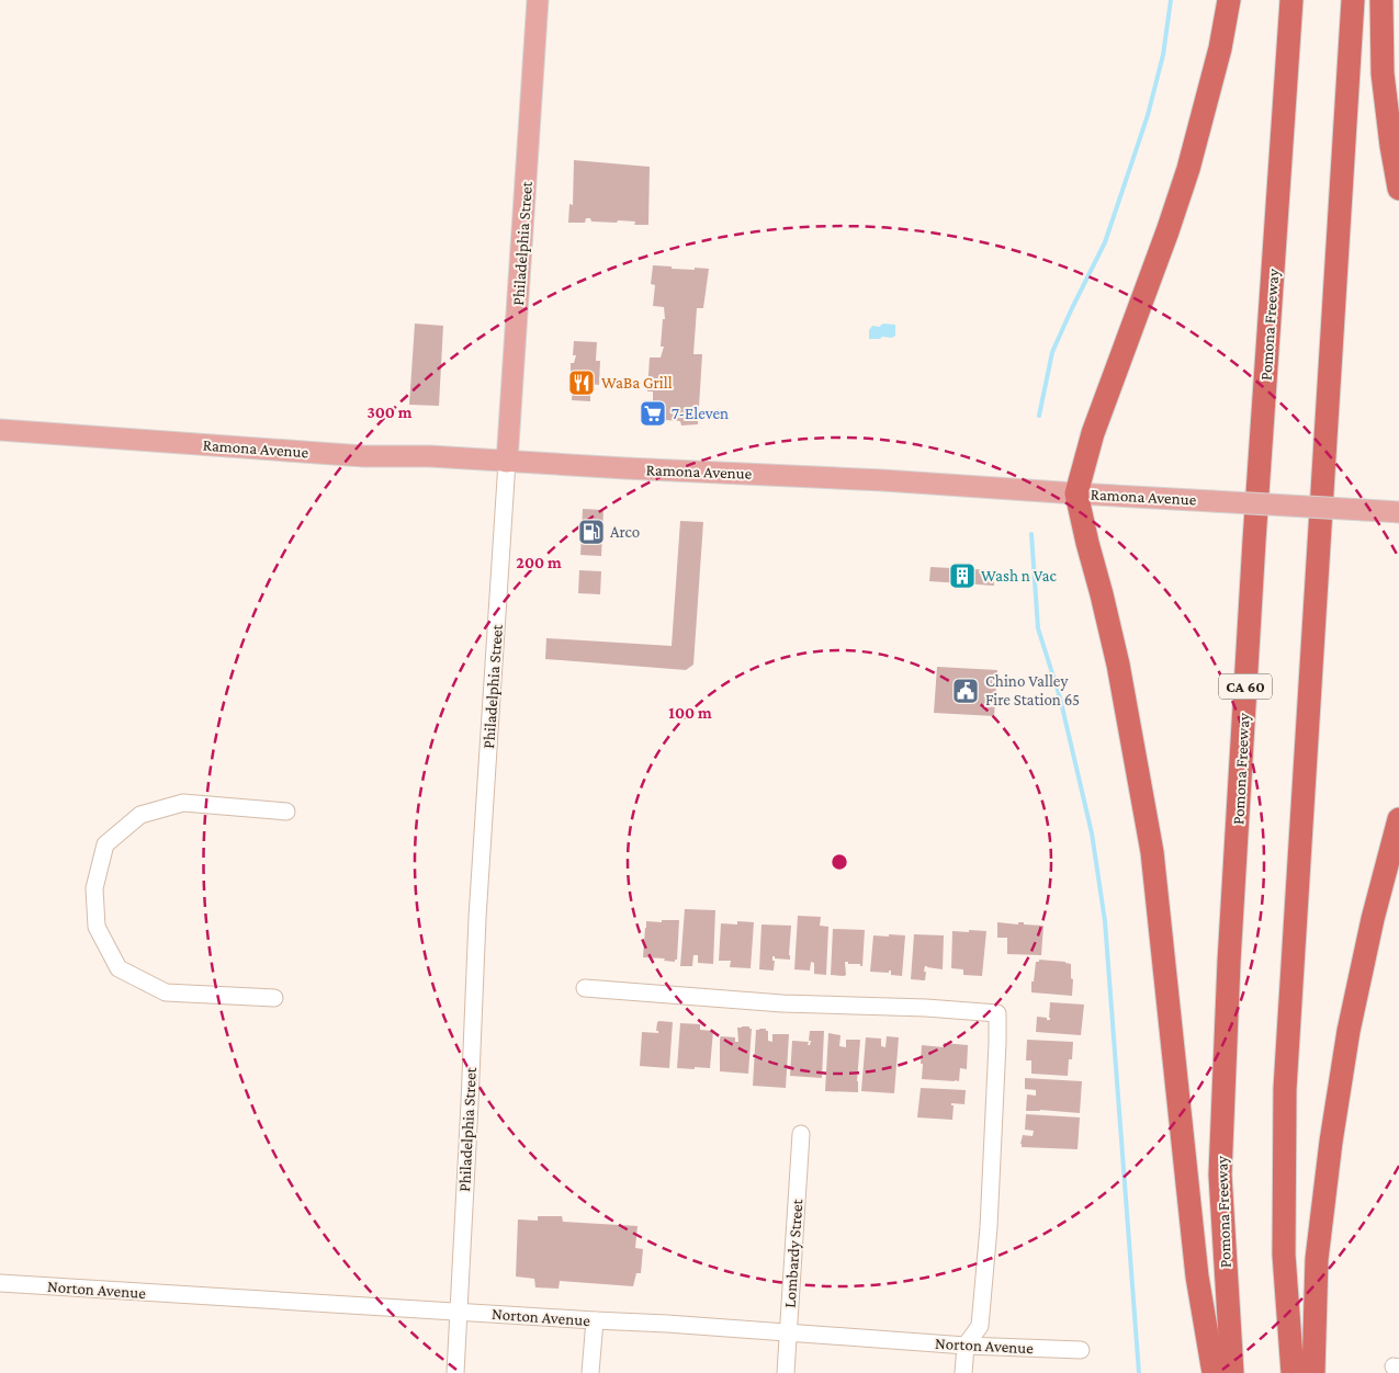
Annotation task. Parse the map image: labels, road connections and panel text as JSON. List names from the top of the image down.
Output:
{
  "streets": {
    "highway": ["Pomona Freeway", "CA 60"],
    "main road": ["Philadelphia Street", "Ramona Avenue"],
    "street": ["Lombardy Street", "Norton Avenue"]
  },
  "crossings": [
    ["Philadelphia Street", "Ramona Avenue"],
    ["Philadelphia Street", "Norton Avenue"],
    ["Lombardy Street", "Norton Avenue"]
  ],
  "places": {
    "restaurant": ["WaBa Grill"],
    "supermarket": ["7-Eleven"],
    "fuel station": ["Arco"],
    "building": ["Wash n Vac"],
    "public building": ["Chino Valley Fire Station 65"]
  },
  "rings": ["300 m", "200 m", "100 m"]
}
